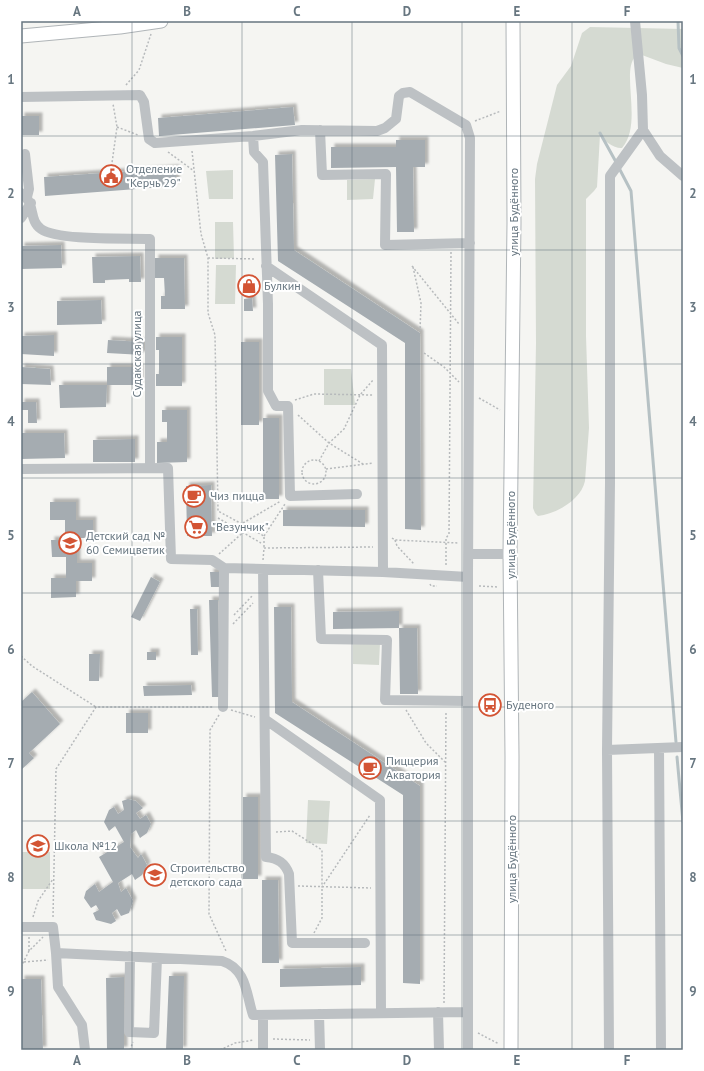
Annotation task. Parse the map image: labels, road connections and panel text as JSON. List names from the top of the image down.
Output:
{
  "streets": {
    "main road": ["улица Будённого"],
    "street": ["Судакская улица"]
  },
  "places": {
    "public building": ["Отделение \"Керчь 29\""],
    "shop": ["Булкин"],
    "cafe": ["Чиз пицца", "Пиццерия Акватория"],
    "supermarket": ["\"Везунчик\""],
    "school or university": ["Детский сад № 60 Семицветик", "Школа №12", "Строительство детского сада"],
    "bus stop": ["Буденого"]
  },
  "grid": {
    "columns": [
      "A",
      "B",
      "C",
      "D",
      "E",
      "F"
    ],
    "rows": [
      "1",
      "2",
      "3",
      "4",
      "5",
      "6",
      "7",
      "8",
      "9"
    ]
  }
}
